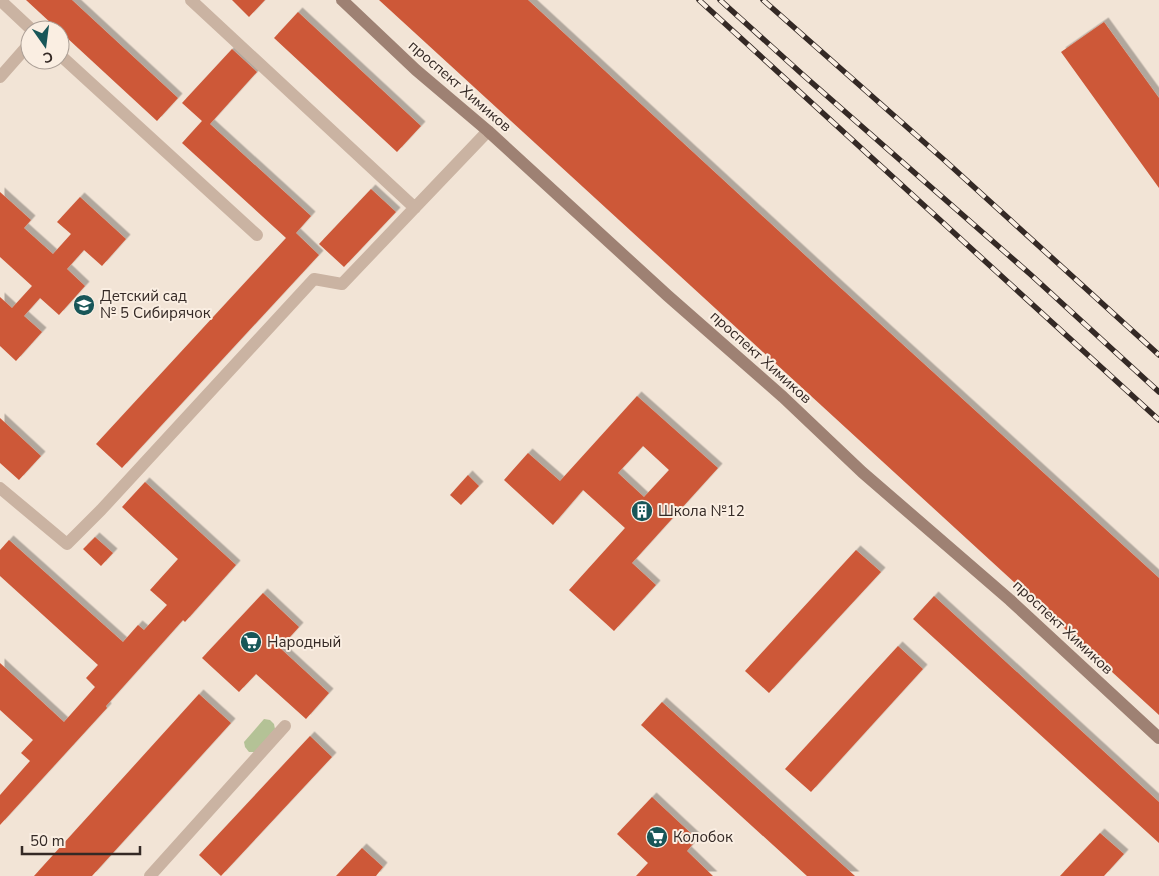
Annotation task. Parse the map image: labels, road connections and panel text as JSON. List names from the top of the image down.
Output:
{
  "streets": {
    "street": ["проспект Химиков"]
  },
  "places": {
    "school or university": ["Детский сад № 5 Сибирячок"],
    "building": ["Школа №12"],
    "supermarket": ["Народный", "Колобок"]
  },
  "scale_bar": "50 m",
  "north": "bottom"
}
